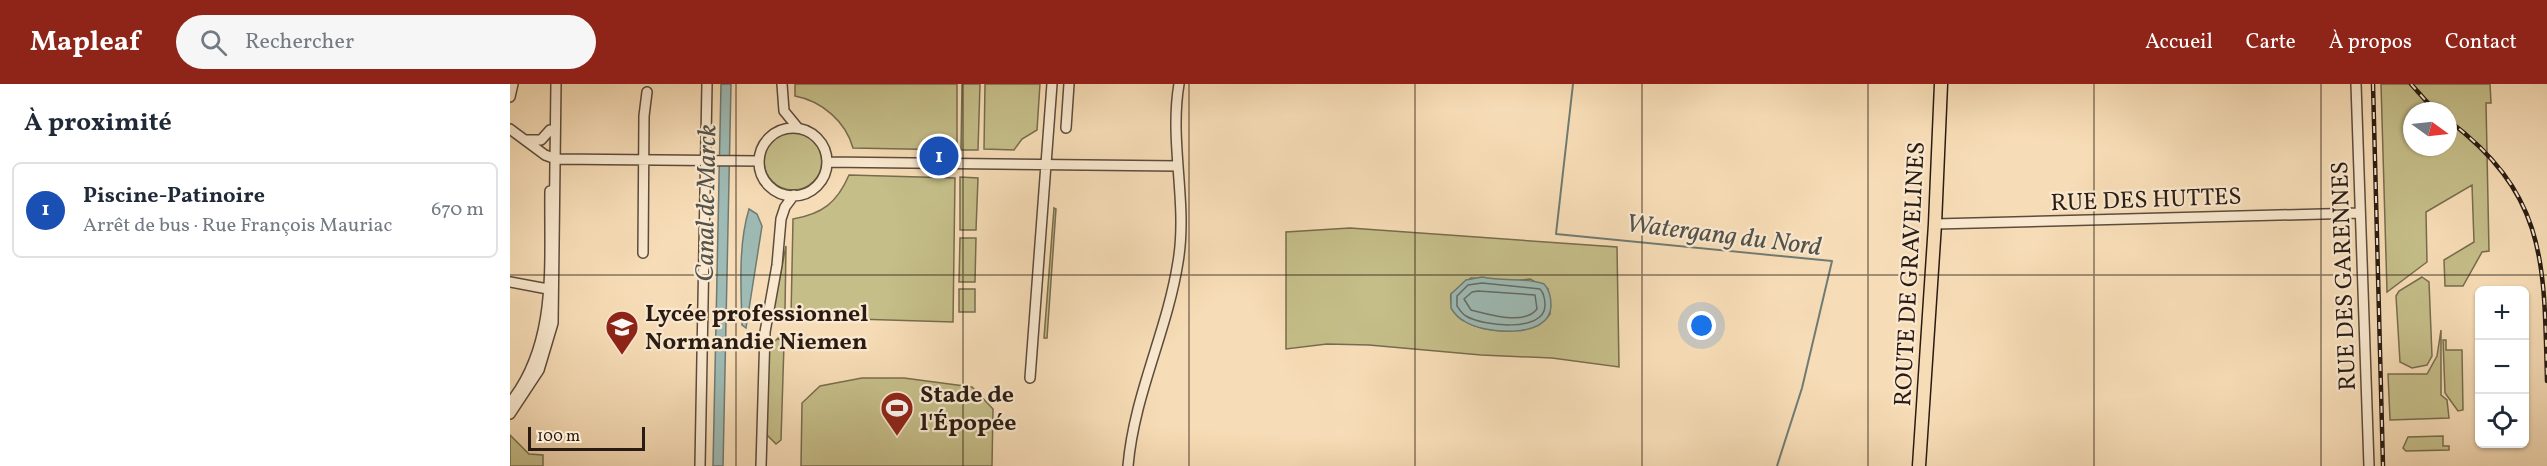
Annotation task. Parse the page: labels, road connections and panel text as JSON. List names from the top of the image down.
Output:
{
  "streets": {
    "main road": ["ROUTE DE GRAVELINES"],
    "street": ["RUE DES HUTTES", "RUE DES GARENNES"]
  },
  "crossings": [
    ["RUE DES HUTTES", "ROUTE DE GRAVELINES"],
    ["RUE DES HUTTES", "RUE DES GARENNES"]
  ],
  "water": ["Canal de Marck", "Watergang du Nord"],
  "places": {
    "school or university": ["Lycée professionnel Normandie Niemen"],
    "sports": ["Stade de l'Épopée"]
  },
  "scale_bar": "100 m",
  "north": "right",
  "page": {
    "header": "Mapleaf",
    "search": "Rechercher",
    "nav": [
      "Accueil",
      "Carte",
      "À propos",
      "Contact"
    ],
    "heading": "À proximité",
    "pins": "1",
    "list": [
      {
        "mark": "1",
        "name": "Piscine-Patinoire",
        "note": "Arrêt de bus · Rue François Mauriac",
        "value": "670 m"
      }
    ],
    "map_buttons": ["+", "−"],
    "scale": "100 m"
  }
}
